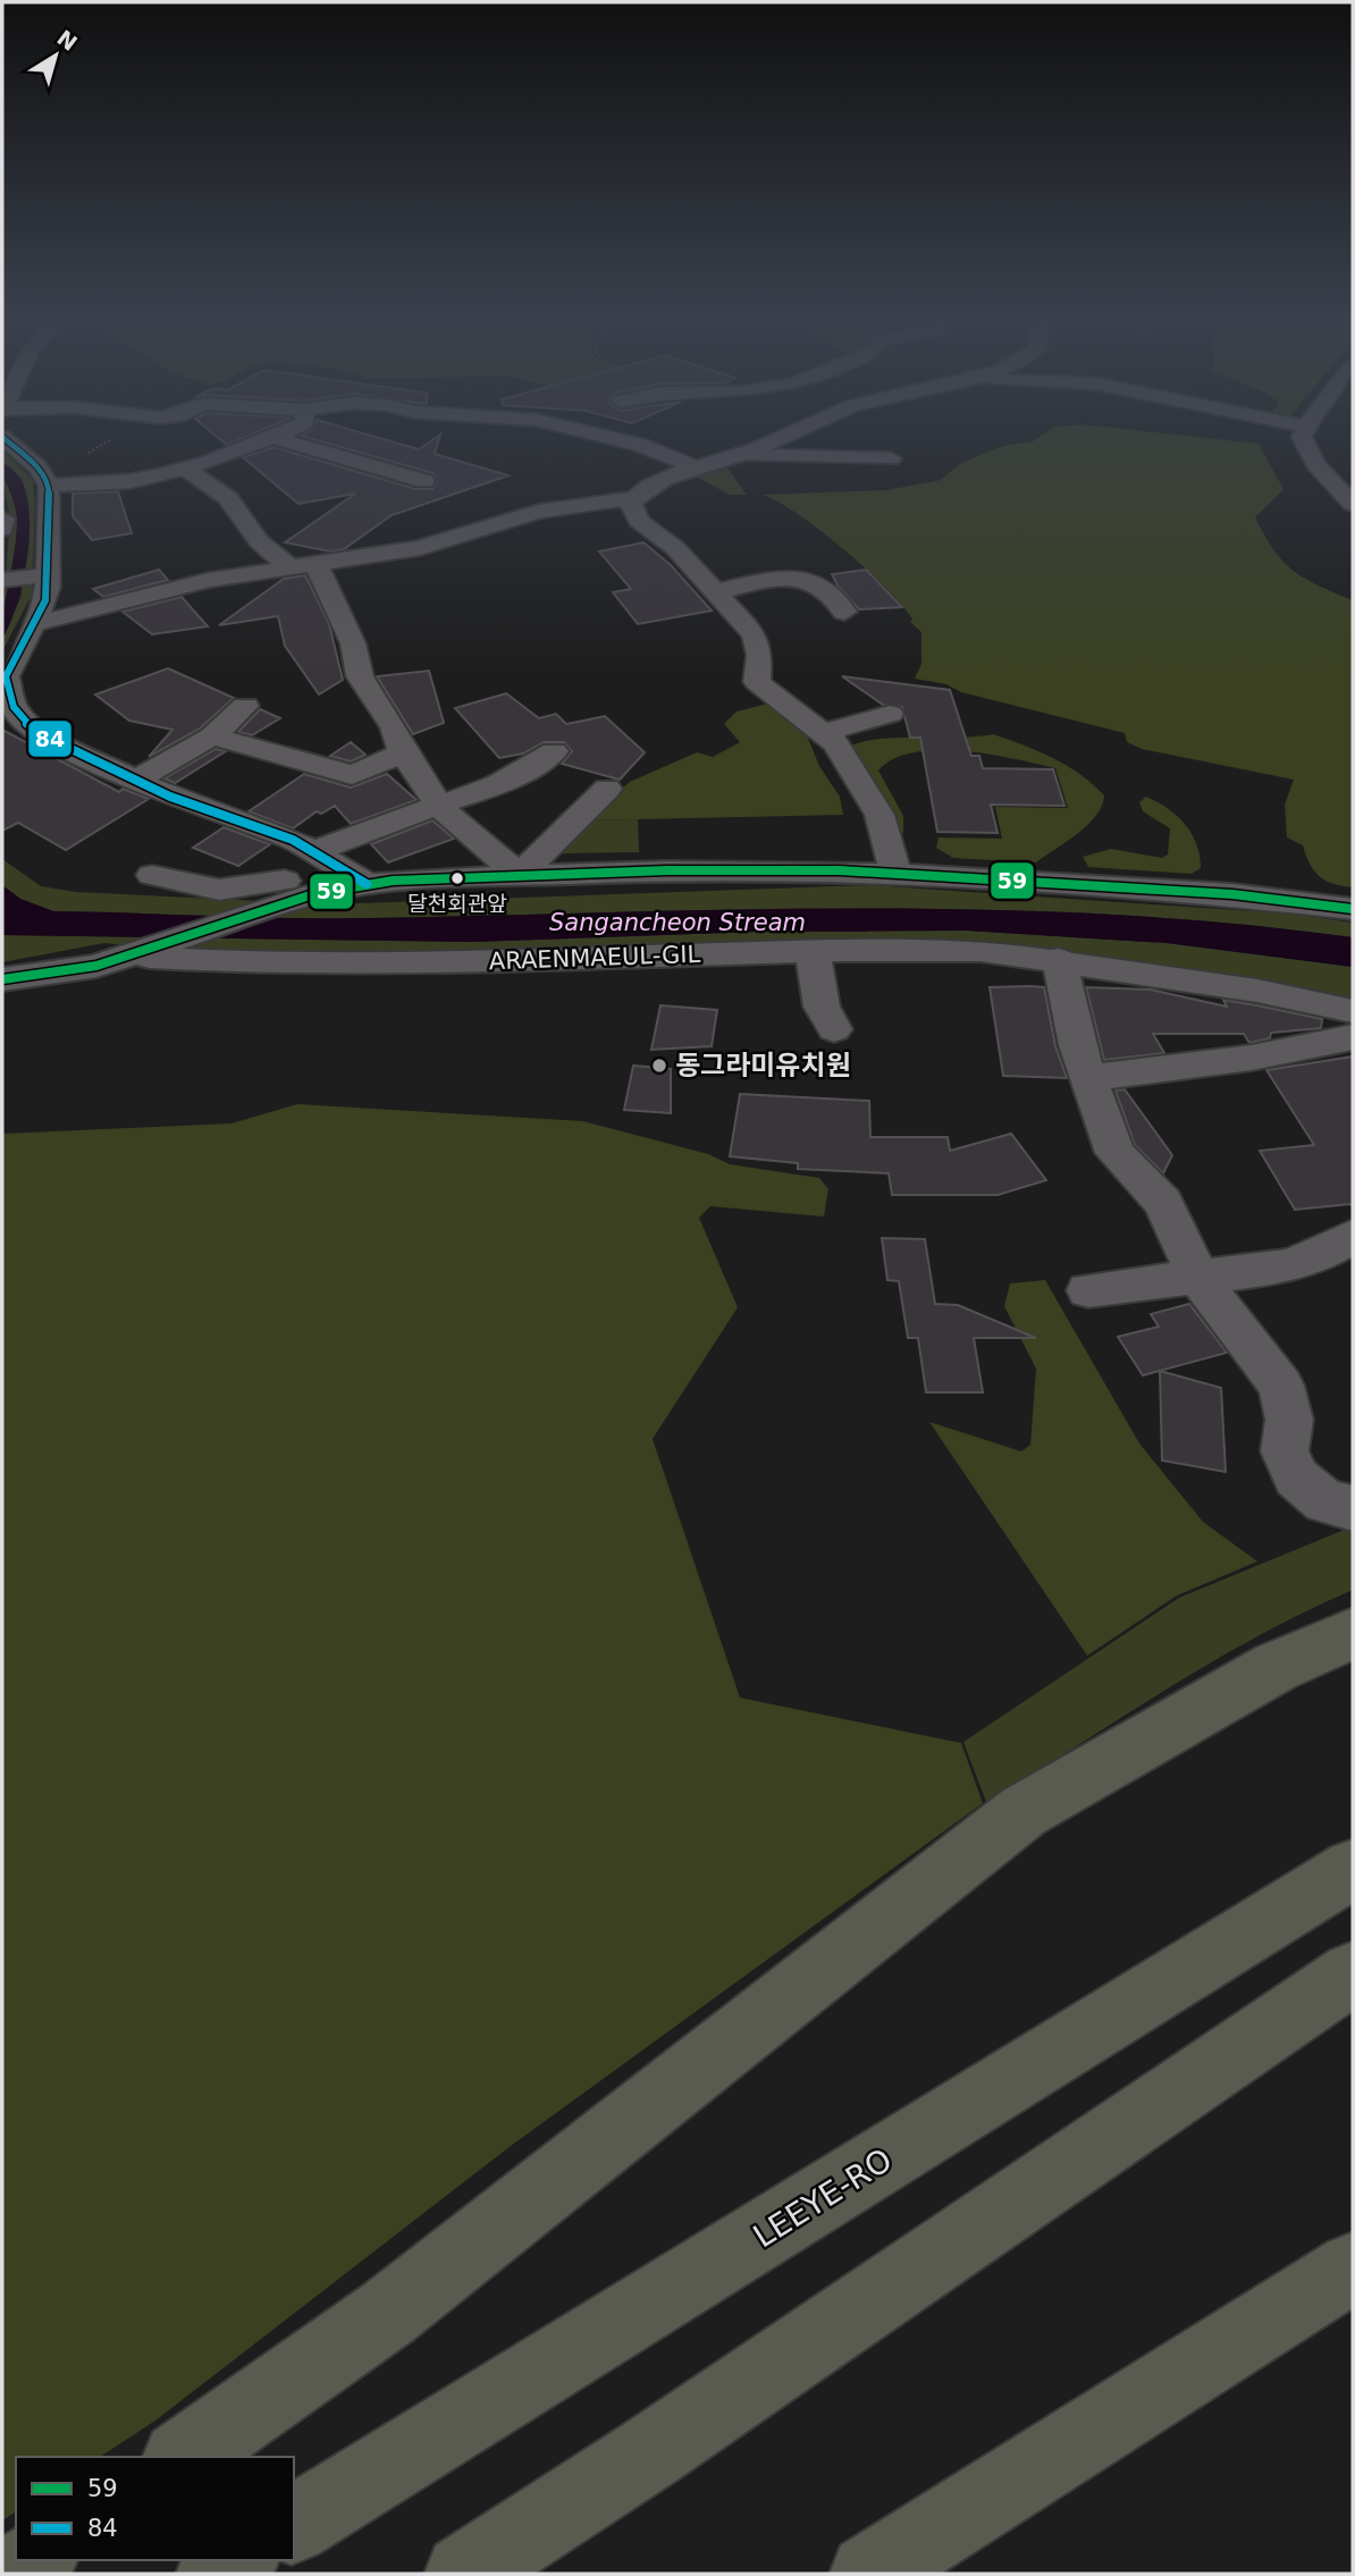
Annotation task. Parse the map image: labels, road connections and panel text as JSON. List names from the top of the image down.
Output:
{
  "streets": {
    "highway": ["LEEYE-RO"],
    "street": ["ARAENMAEUL-GIL"]
  },
  "water": ["Sangancheon Stream"],
  "places": ["달천회관앞", "동그라미유치원"],
  "lines": ["transit line 84", "transit line 59"],
  "legend": ["59", "84"],
  "north": "top right"
}
